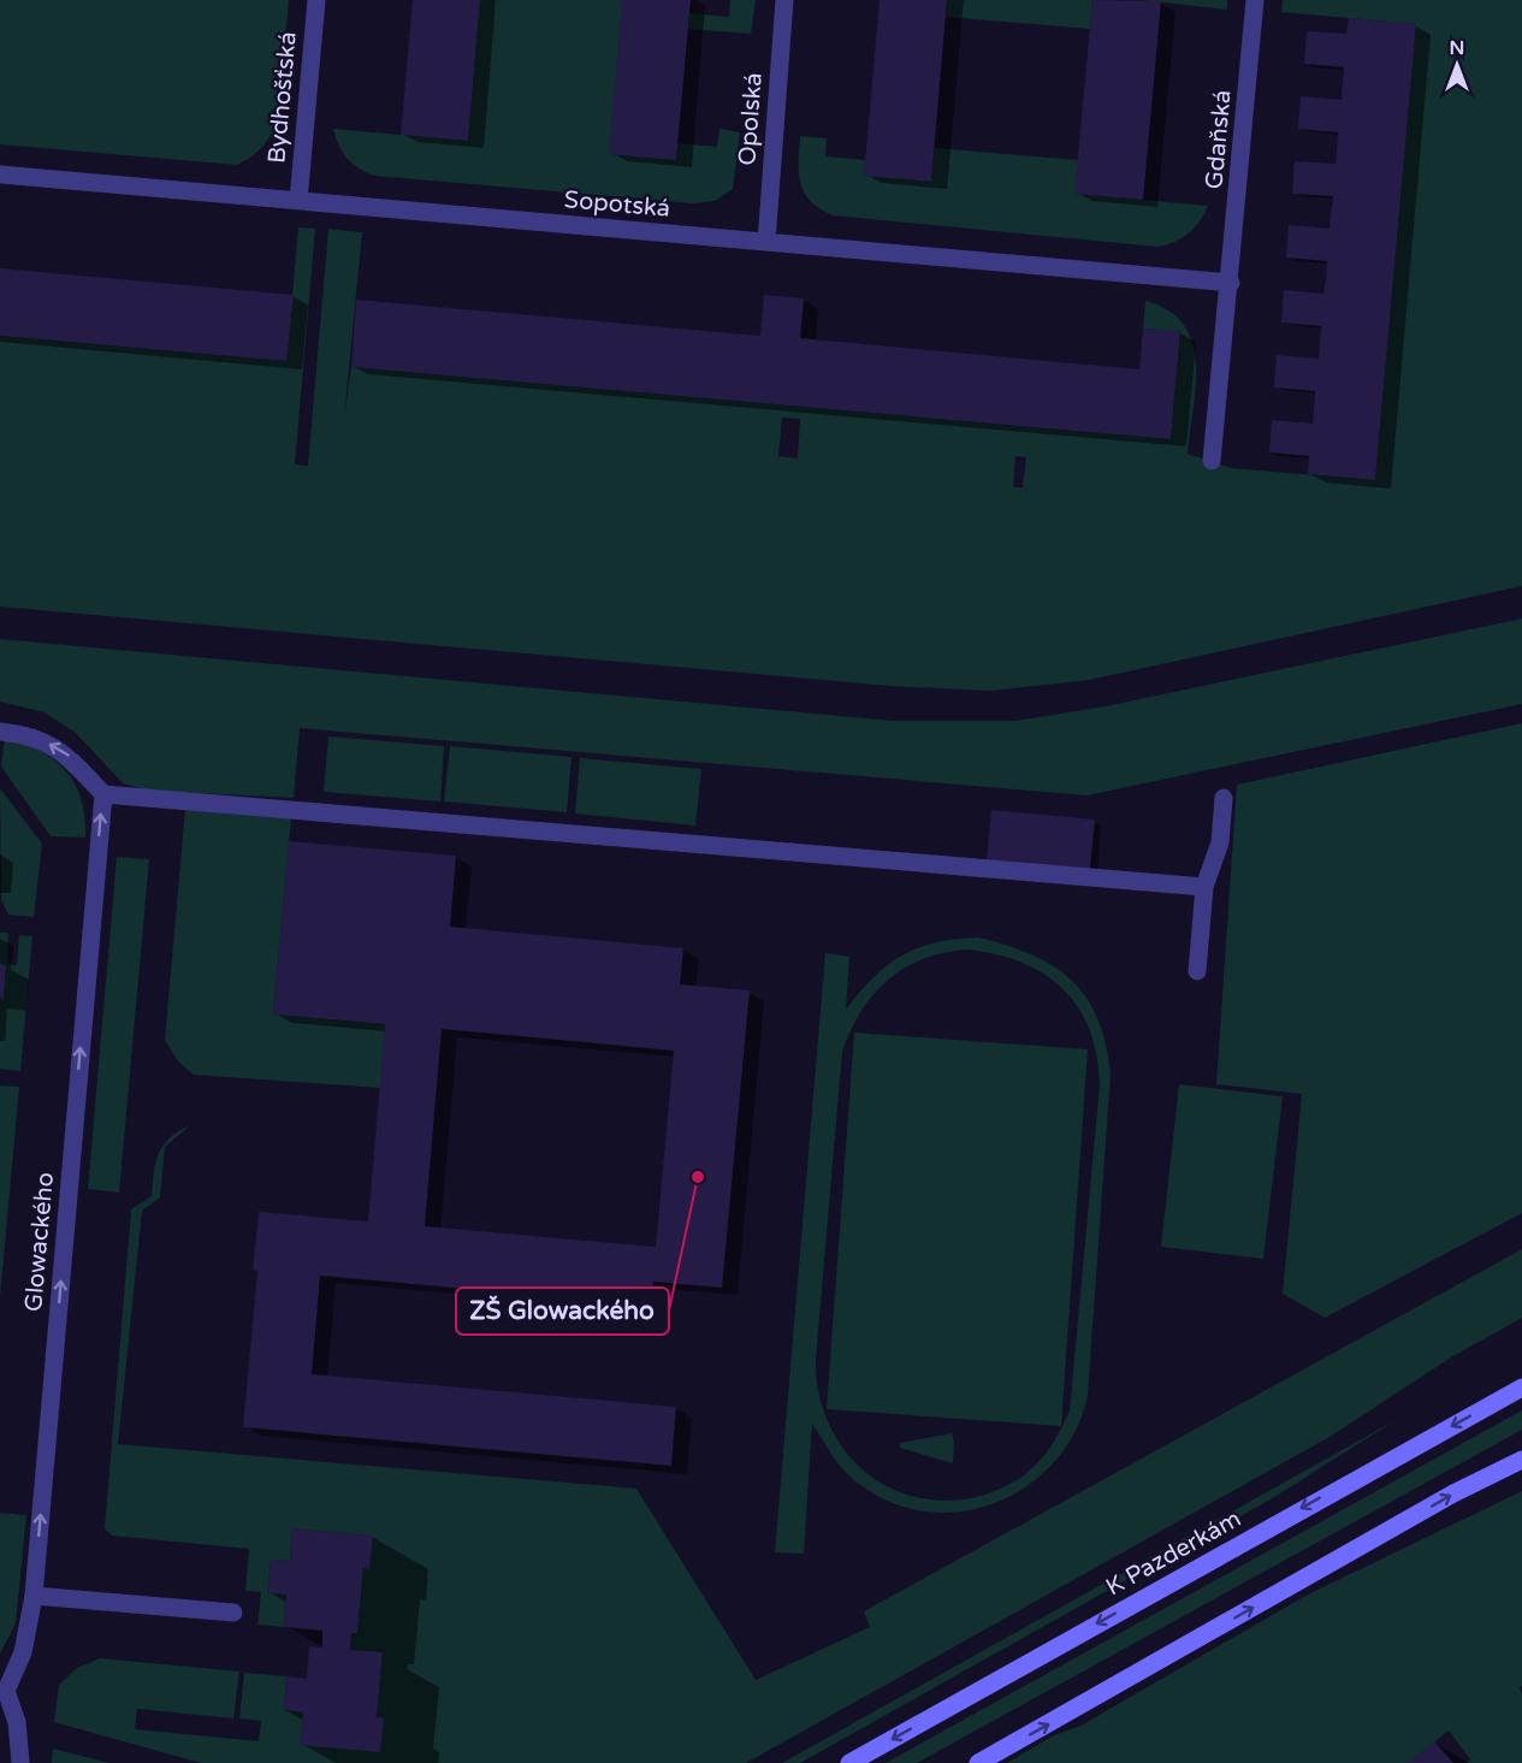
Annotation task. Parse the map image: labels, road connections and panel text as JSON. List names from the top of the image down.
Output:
{
  "streets": {
    "main road": ["K Pazderkám"],
    "street": [
      "Bydhošťská",
      "Opolská",
      "Gdaňská",
      "Sopotská",
      "Glowackého"
    ]
  },
  "crossings": [
    ["Bydhošťská", "Sopotská"],
    ["Opolská", "Sopotská"],
    ["Gdaňská", "Sopotská"]
  ],
  "one_way": ["Glowackého"],
  "places": ["ZŠ Glowackého"],
  "north": "top"
}
